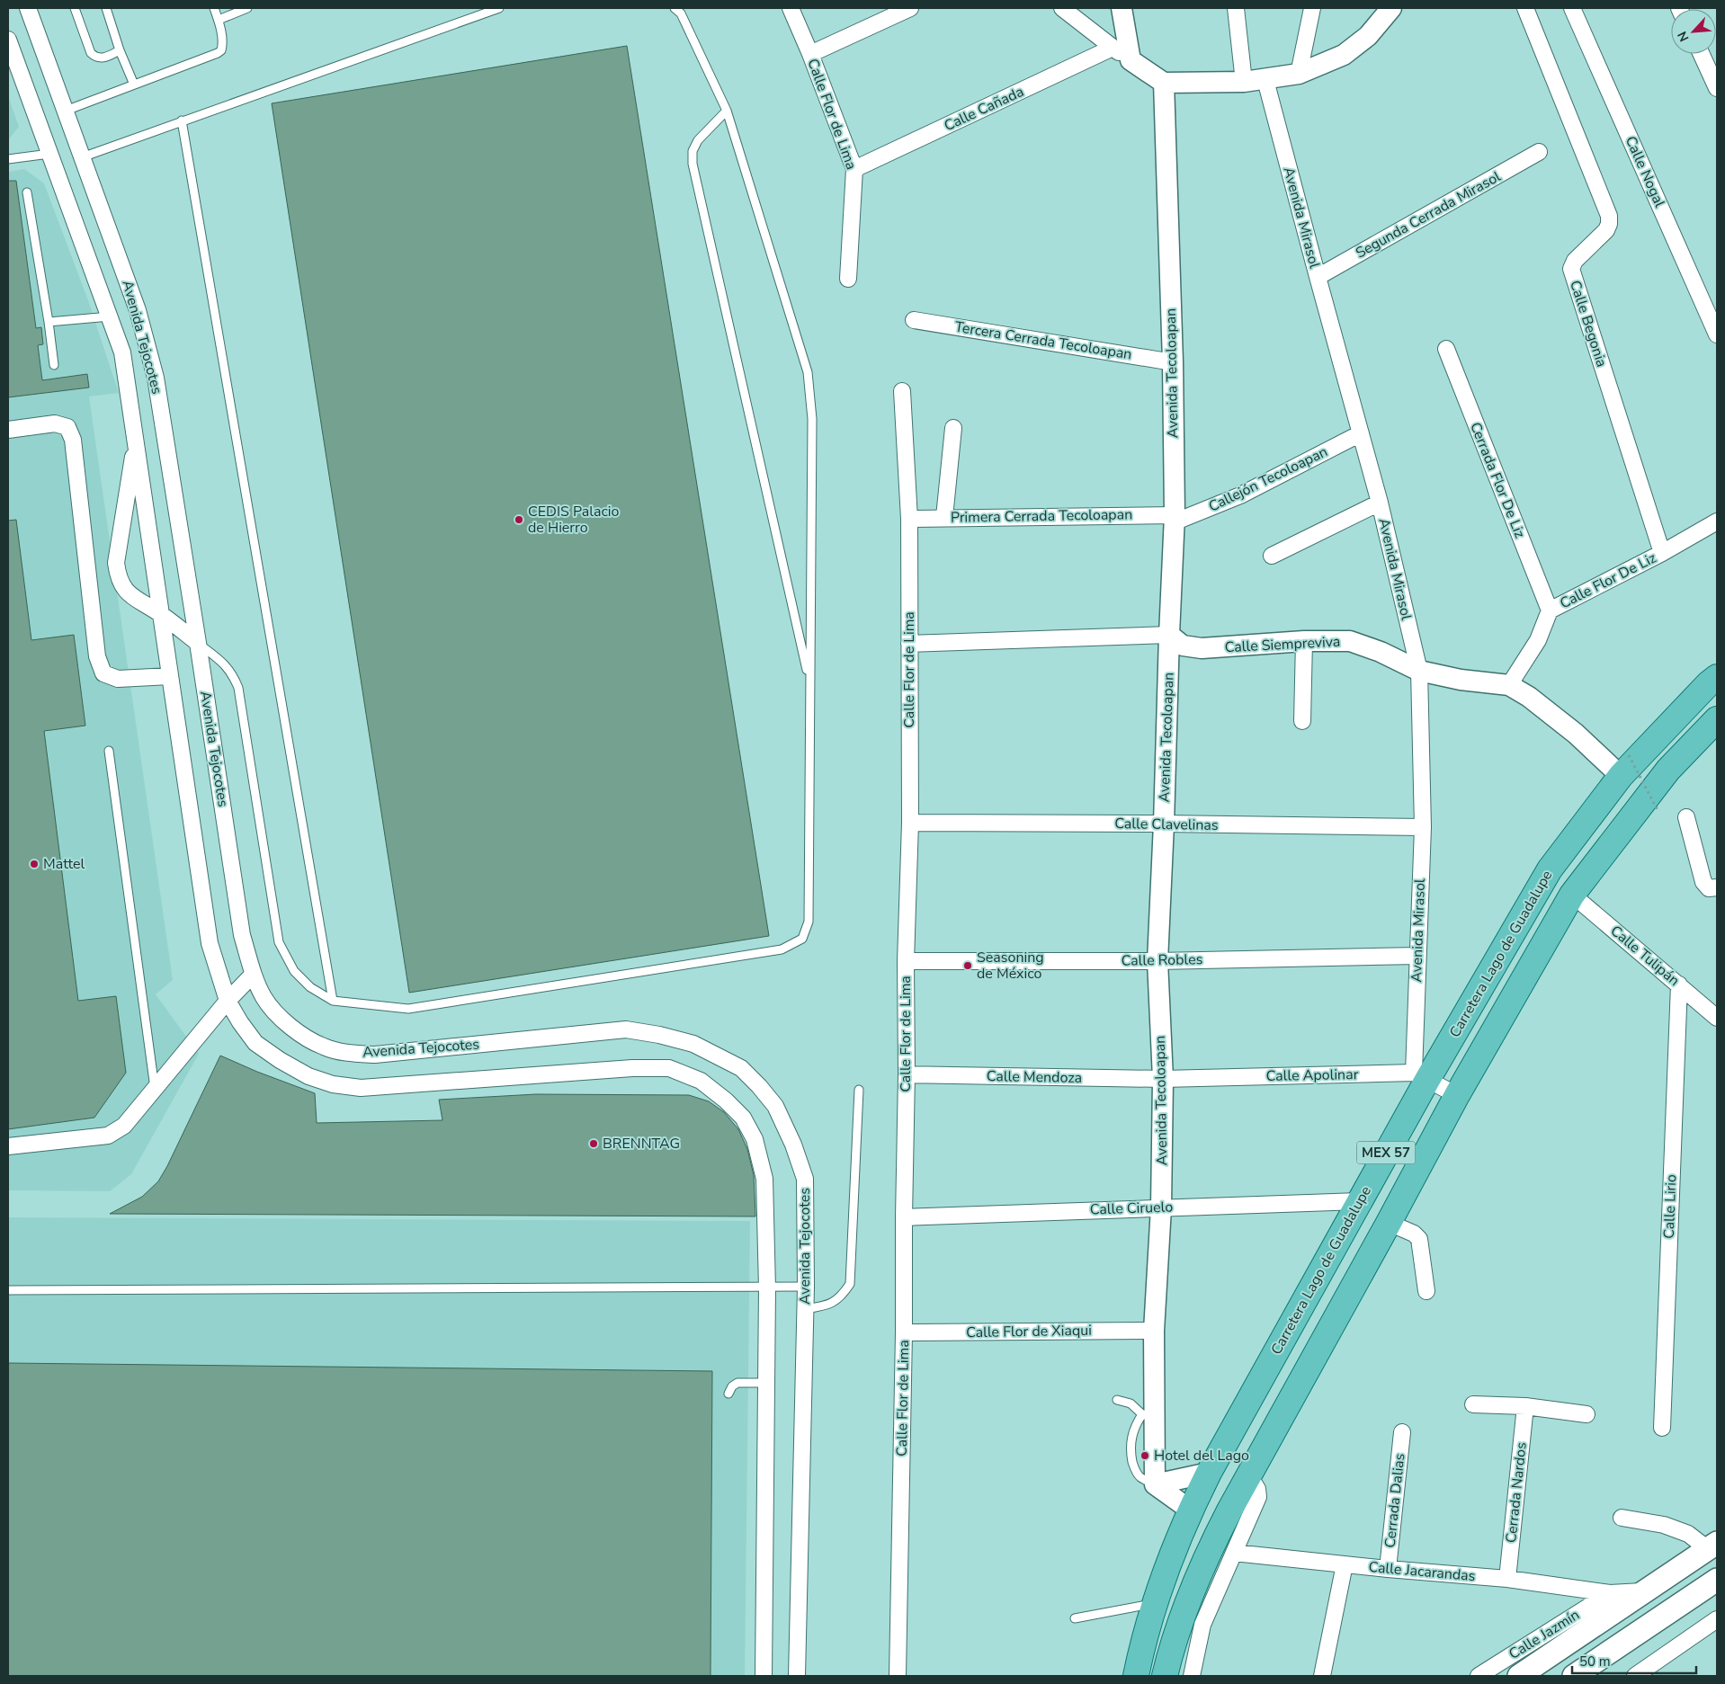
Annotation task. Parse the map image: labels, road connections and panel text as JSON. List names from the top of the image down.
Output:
{
  "streets": {
    "main road": ["Carretera Lago de Guadalupe", "MEX 57"],
    "street": [
      "Calle Cañada",
      "Calle Flor de Lima",
      "Calle Nogal",
      "Segunda Cerrada Mirasol",
      "Avenida Mirasol",
      "Calle Begonia",
      "Avenida Tejocotes",
      "Tercera Cerrada Tecoloapan",
      "Avenida Tecoloapan",
      "Callejón Tecoloapan",
      "Cerrada Flor De Liz",
      "Primera Cerrada Tecoloapan",
      "Calle Flor De Liz",
      "Calle Siempreviva",
      "Calle Clavelinas",
      "Calle Tulipán",
      "Calle Robles",
      "Calle Apolinar",
      "Calle Mendoza",
      "Calle Lirio",
      "Calle Ciruelo",
      "Calle Flor de Xiaqui",
      "Cerrada Nardos",
      "Cerrada Dalias",
      "Calle Jacarandas",
      "Calle Jazmín"
    ]
  },
  "crossings": [
    ["Calle Cañada", "Calle Flor de Lima"],
    ["Calle Flor de Lima", "Primera Cerrada Tecoloapan"],
    ["Calle Flor de Lima", "Calle Clavelinas"],
    ["Calle Flor de Lima", "Calle Robles"],
    ["Calle Flor de Lima", "Calle Mendoza"],
    ["Calle Flor de Lima", "Calle Ciruelo"],
    ["Calle Flor de Lima", "Calle Flor de Xiaqui"],
    ["Segunda Cerrada Mirasol", "Avenida Mirasol"],
    ["Avenida Mirasol", "Callejón Tecoloapan"],
    ["Avenida Mirasol", "Calle Siempreviva"],
    ["Avenida Mirasol", "Calle Clavelinas"],
    ["Avenida Mirasol", "Carretera Lago de Guadalupe"],
    ["Avenida Mirasol", "Calle Robles"],
    ["Avenida Mirasol", "Calle Apolinar"],
    ["Calle Begonia", "Calle Flor De Liz"],
    ["Tercera Cerrada Tecoloapan", "Avenida Tecoloapan"],
    ["Avenida Tecoloapan", "Callejón Tecoloapan"],
    ["Avenida Tecoloapan", "Primera Cerrada Tecoloapan"],
    ["Avenida Tecoloapan", "Calle Siempreviva"],
    ["Avenida Tecoloapan", "Calle Clavelinas"],
    ["Avenida Tecoloapan", "Calle Robles"],
    ["Avenida Tecoloapan", "Calle Apolinar"],
    ["Avenida Tecoloapan", "Calle Mendoza"],
    ["Avenida Tecoloapan", "Calle Ciruelo"],
    ["Avenida Tecoloapan", "Calle Flor de Xiaqui"],
    ["Callejón Tecoloapan", "Primera Cerrada Tecoloapan"],
    ["Cerrada Flor De Liz", "Calle Flor De Liz"],
    ["Calle Flor De Liz", "Calle Siempreviva"],
    ["Calle Siempreviva", "Carretera Lago de Guadalupe"],
    ["Carretera Lago de Guadalupe", "Calle Apolinar"],
    ["Carretera Lago de Guadalupe", "Calle Ciruelo"],
    ["Calle Tulipán", "MEX 57"],
    ["Calle Tulipán", "Calle Lirio"],
    ["Calle Apolinar", "Calle Mendoza"],
    ["Cerrada Nardos", "Calle Jacarandas"],
    ["Cerrada Dalias", "Calle Jacarandas"],
    ["Calle Jacarandas", "Calle Jazmín"]
  ],
  "places": [
    "CEDIS Palacio de Hierro",
    "Mattel",
    "Seasoning de México",
    "BRENNTAG",
    "Hotel del Lago"
  ],
  "scale_bar": "50 m",
  "north": "bottom left"
}
